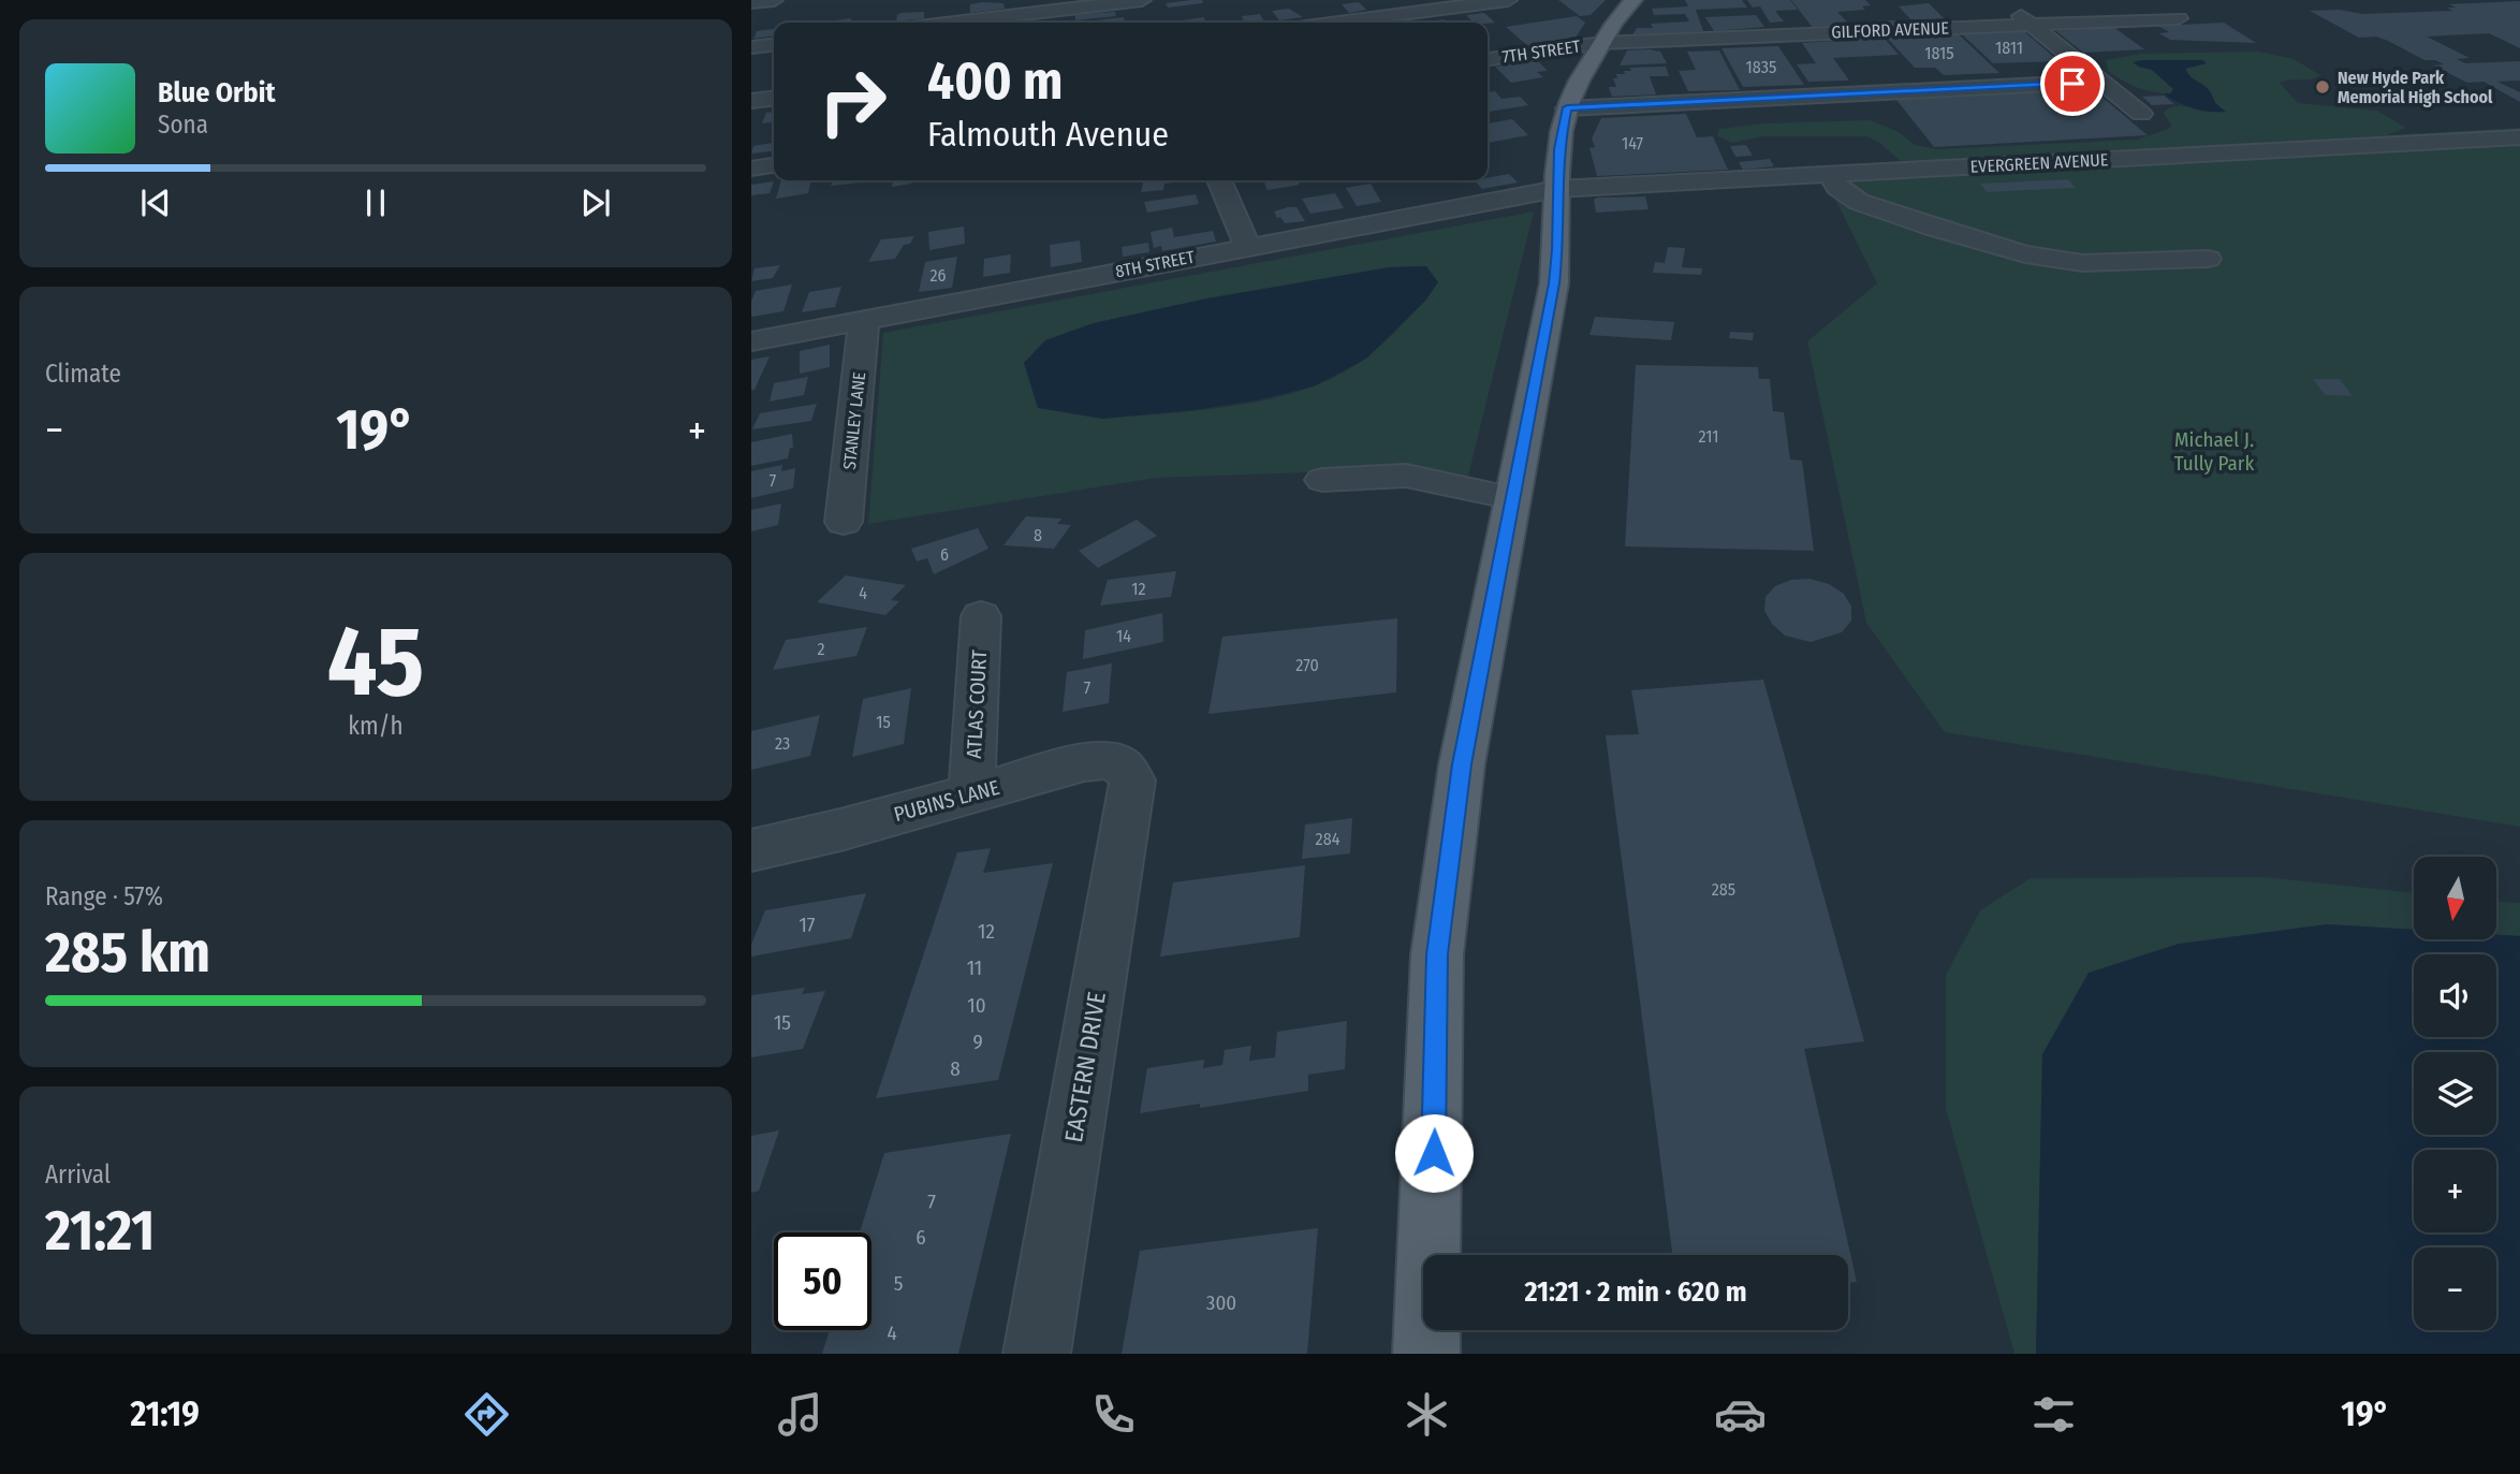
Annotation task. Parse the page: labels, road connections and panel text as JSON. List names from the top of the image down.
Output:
{
  "streets": {
    "street": [
      "GILFORD AVENUE",
      "7TH STREET",
      "EVERGREEN AVENUE",
      "8TH STREET",
      "STANLEY LANE",
      "ATLAS COURT",
      "PUBINS LANE",
      "EASTERN DRIVE"
    ]
  },
  "crossings": [
    ["GILFORD AVENUE", "7TH STREET"],
    ["EVERGREEN AVENUE", "8TH STREET"],
    ["8TH STREET", "STANLEY LANE"],
    ["ATLAS COURT", "PUBINS LANE"],
    ["PUBINS LANE", "EASTERN DRIVE"]
  ],
  "parks": ["Michael J. Tully Park"],
  "places": ["New Hyde Park Memorial High School"],
  "house_numbers": [
    "1811",
    "1815",
    "1835",
    "147",
    "26",
    "211",
    "7",
    "8",
    "6",
    "12",
    "4",
    "14",
    "2",
    "270",
    "7",
    "15",
    "23",
    "284",
    "285",
    "17",
    "12",
    "11",
    "10",
    "15",
    "9",
    "8",
    "7",
    "6",
    "5",
    "300",
    "4"
  ],
  "north": "bottom",
  "page": {
    "turn": ["400 m", "Falmouth Avenue"],
    "song": ["Blue Orbit", "Sona"],
    "tile": [
      "Climate",
      ["45", "km/h"],
      ["Range · 57%", "285 km"],
      ["Arrival", "21:21"]
    ],
    "heat": ["−", "19°", "+"],
    "map_buttons": ["+", "−"],
    "limit": "50",
    "trip": "21:21 · 2 min · 620 m",
    "tabs": ["21:19", "19°"]
  }
}
